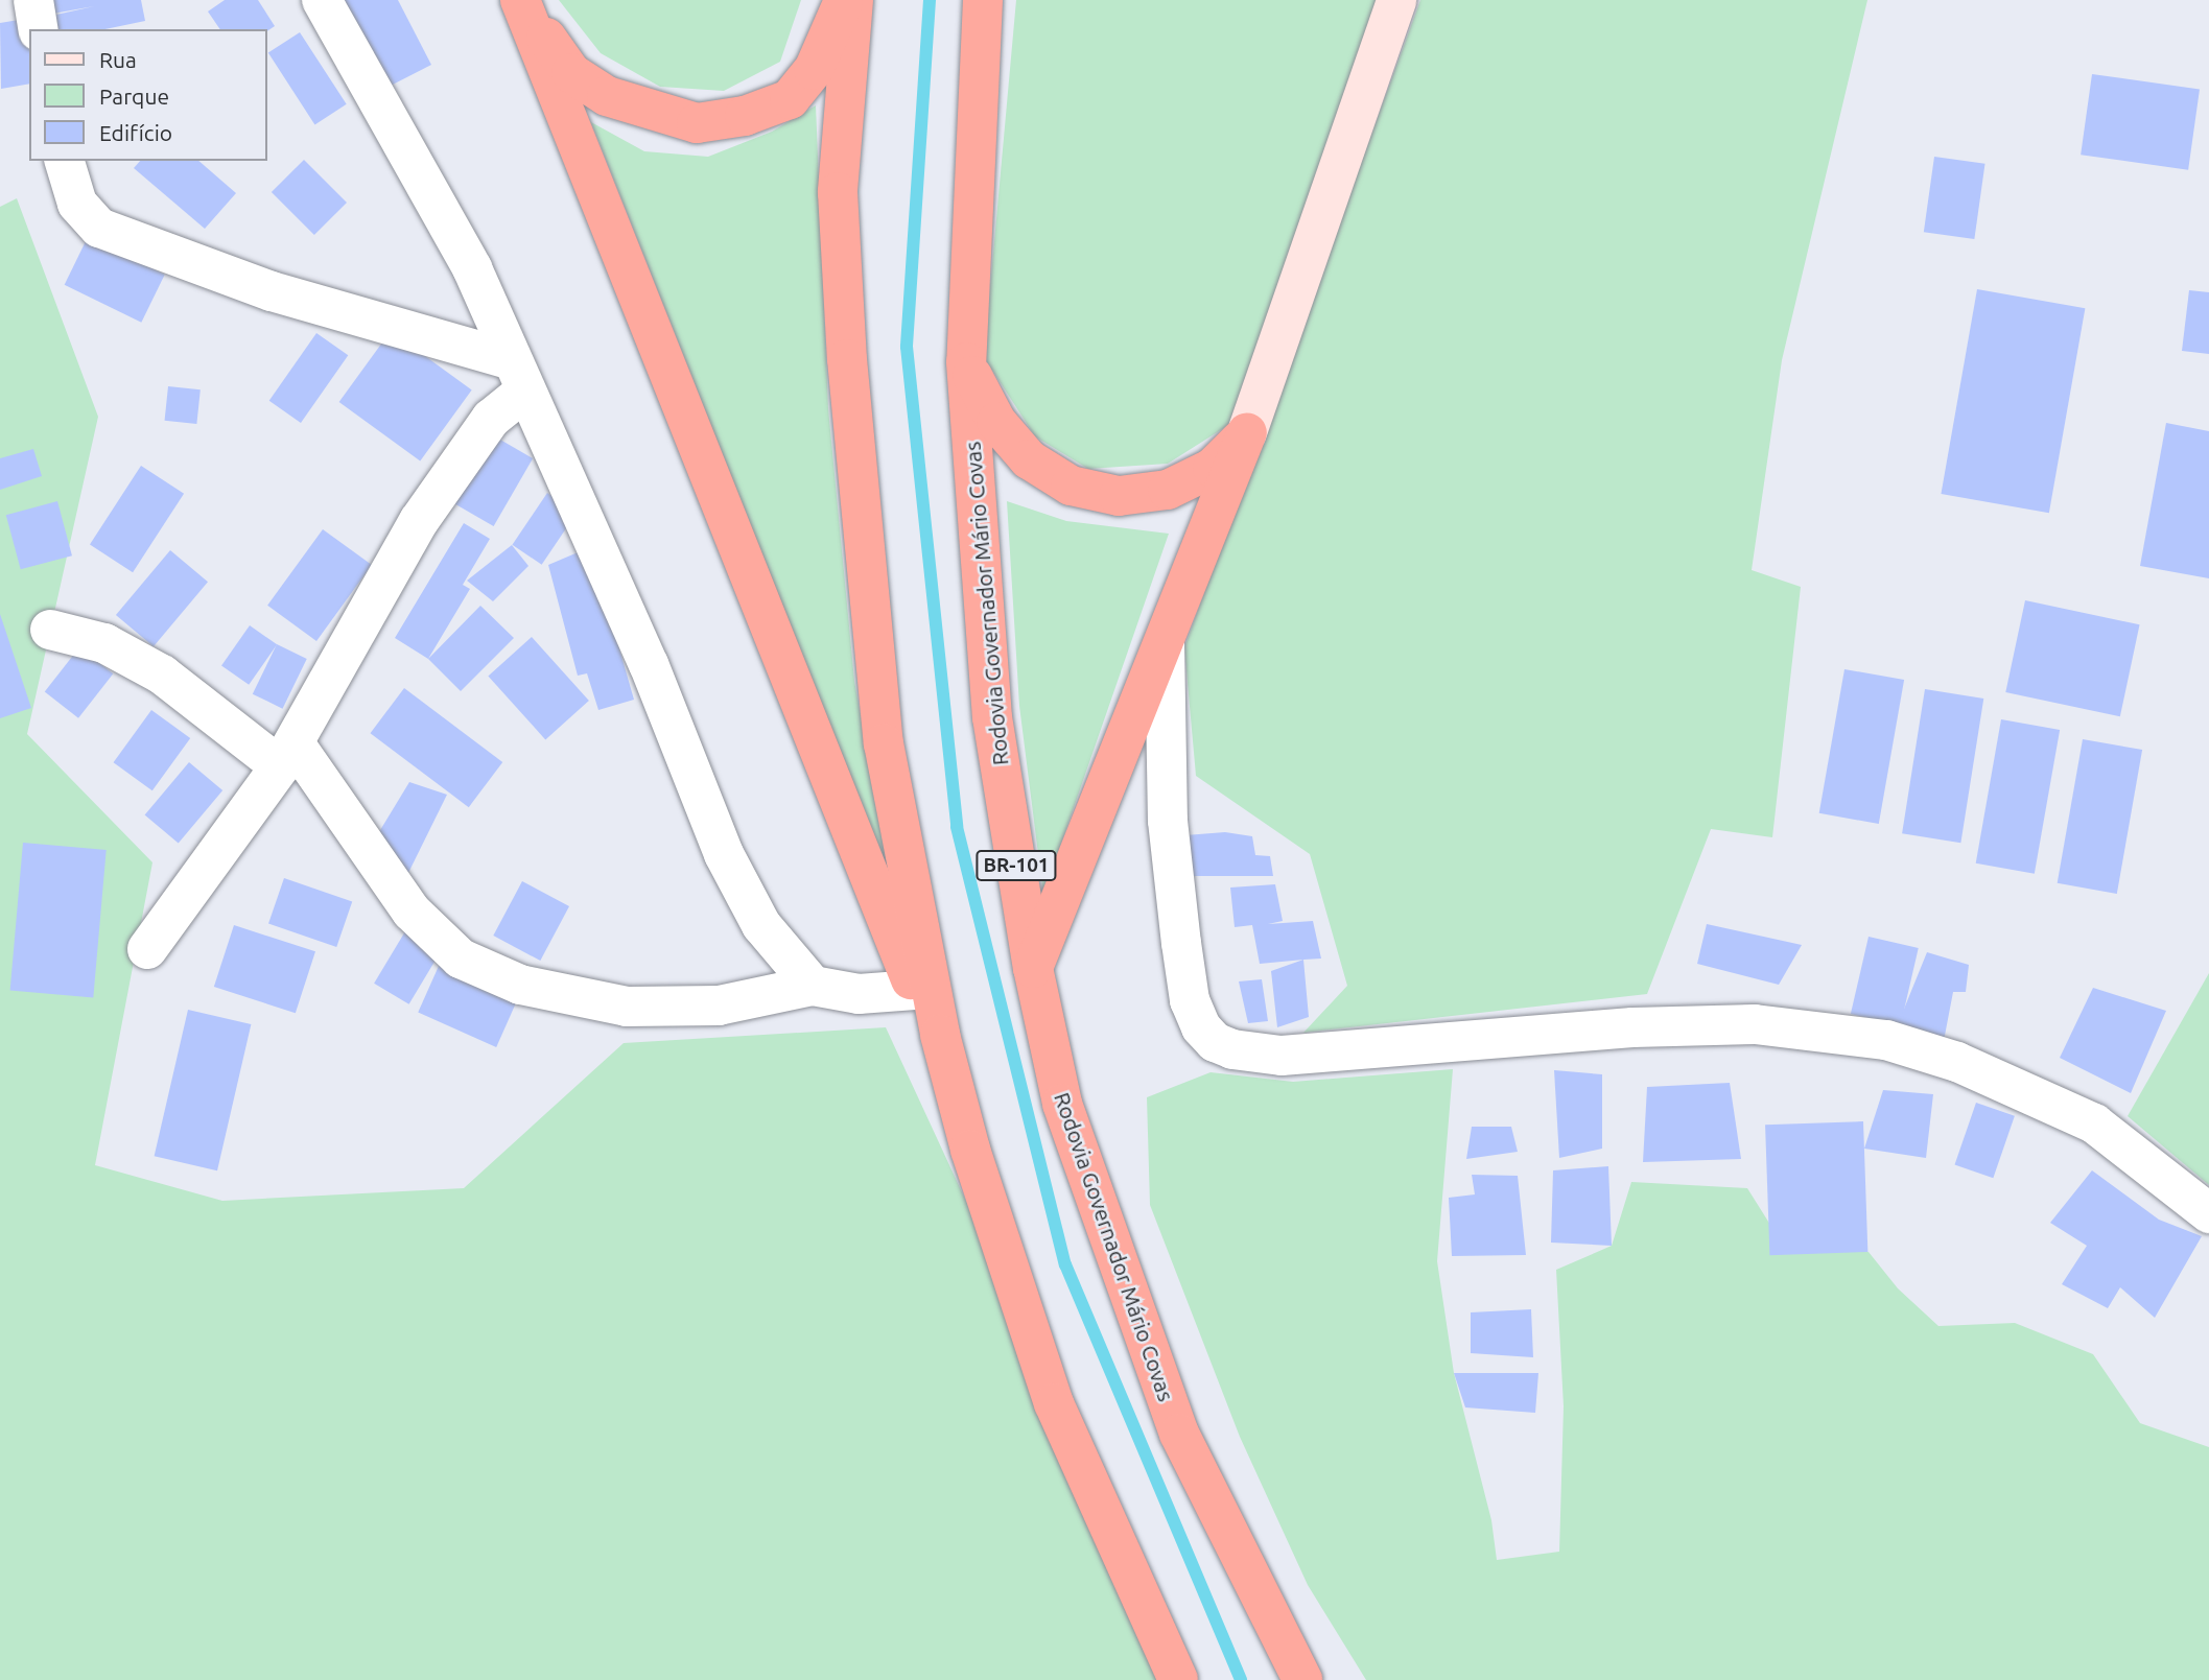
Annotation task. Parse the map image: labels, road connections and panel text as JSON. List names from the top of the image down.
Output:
{
  "streets": {
    "highway": ["Rodovia Governador Mário Covas", "BR-101"]
  },
  "legend": ["Rua", "Parque", "Edifício"]
}
